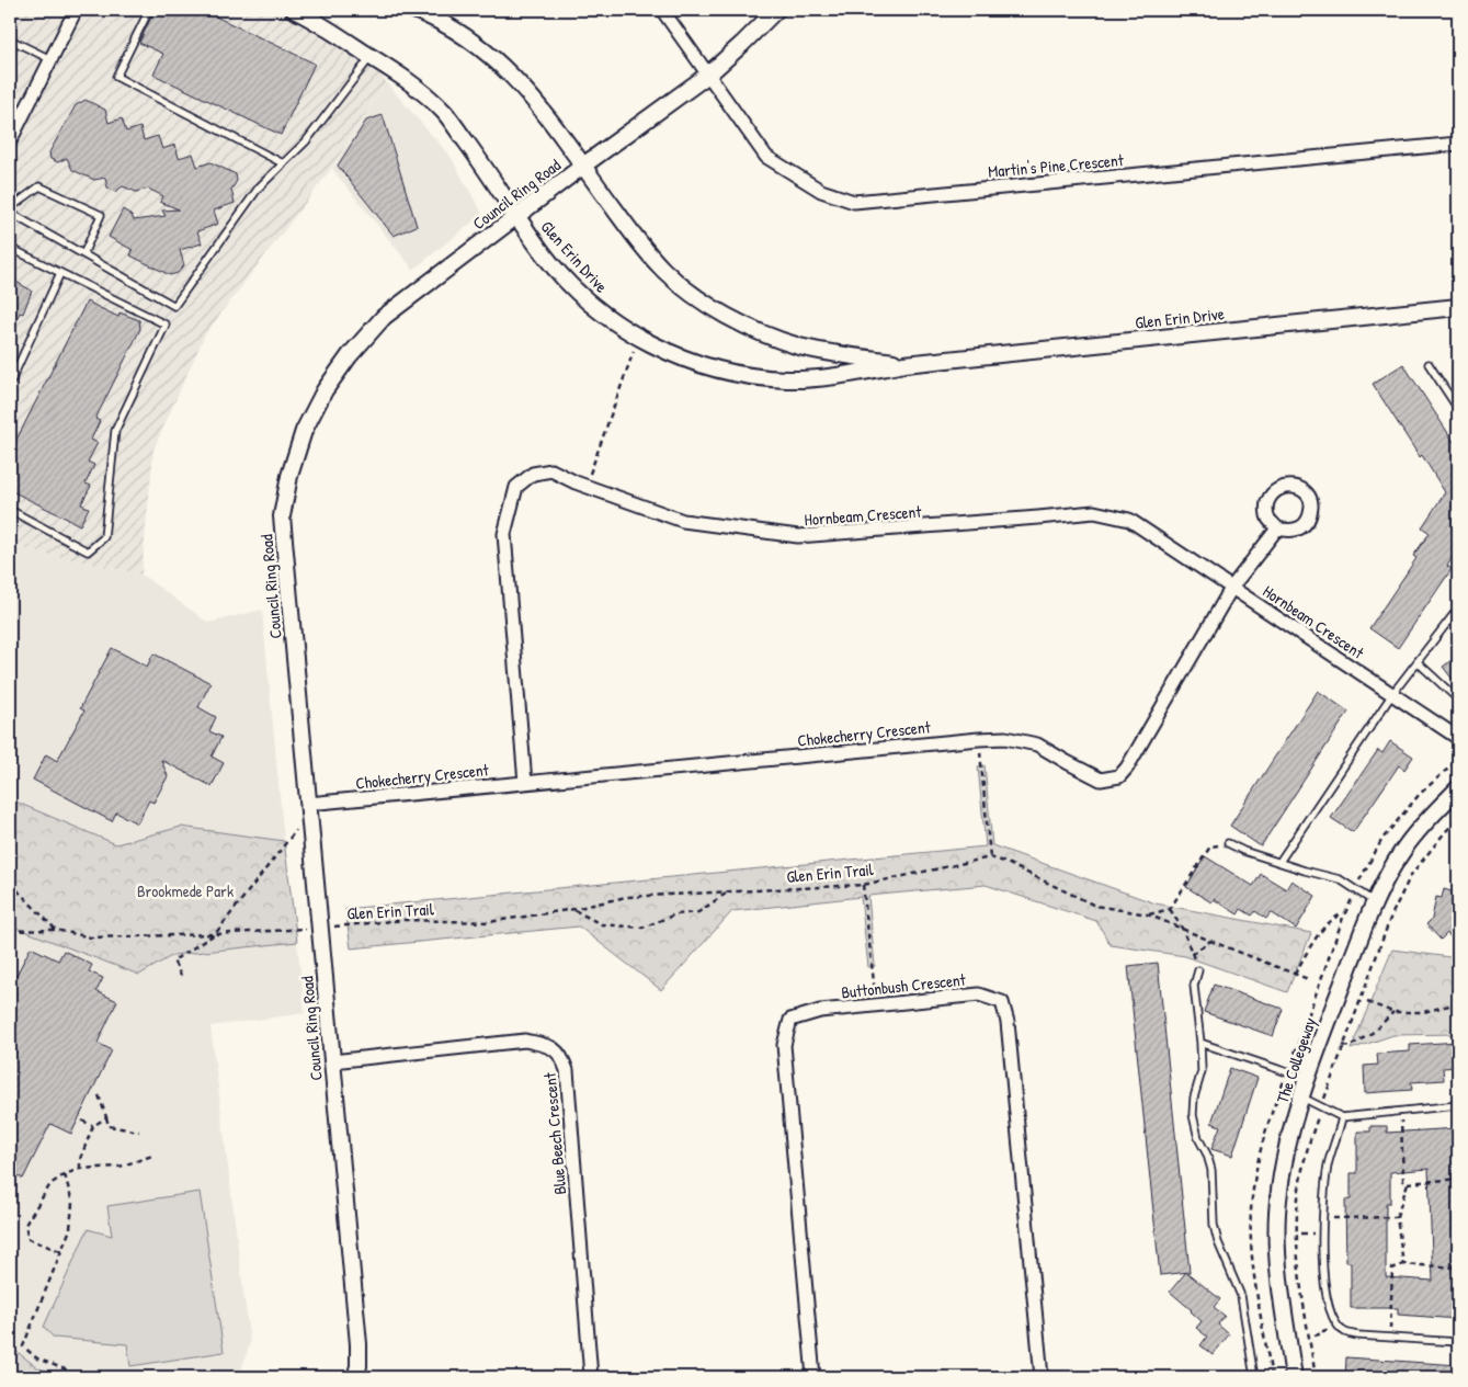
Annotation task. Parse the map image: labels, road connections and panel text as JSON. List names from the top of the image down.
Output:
{
  "streets": {
    "street": [
      "Martin's Pine Crescent",
      "Council Ring Road",
      "Glen Erin Drive",
      "Hornbeam Crescent",
      "Chokecherry Crescent",
      "Buttonbush Crescent",
      "The Collegeway",
      "Blue Beech Crescent"
    ],
    "path": ["Glen Erin Trail"]
  },
  "crossings": [
    ["Martin's Pine Crescent", "Council Ring Road"],
    ["Council Ring Road", "Glen Erin Drive"],
    ["Council Ring Road", "Chokecherry Crescent"],
    ["Council Ring Road", "Blue Beech Crescent"],
    ["Hornbeam Crescent", "Chokecherry Crescent"]
  ],
  "parks": ["Brookmede Park"]
}
